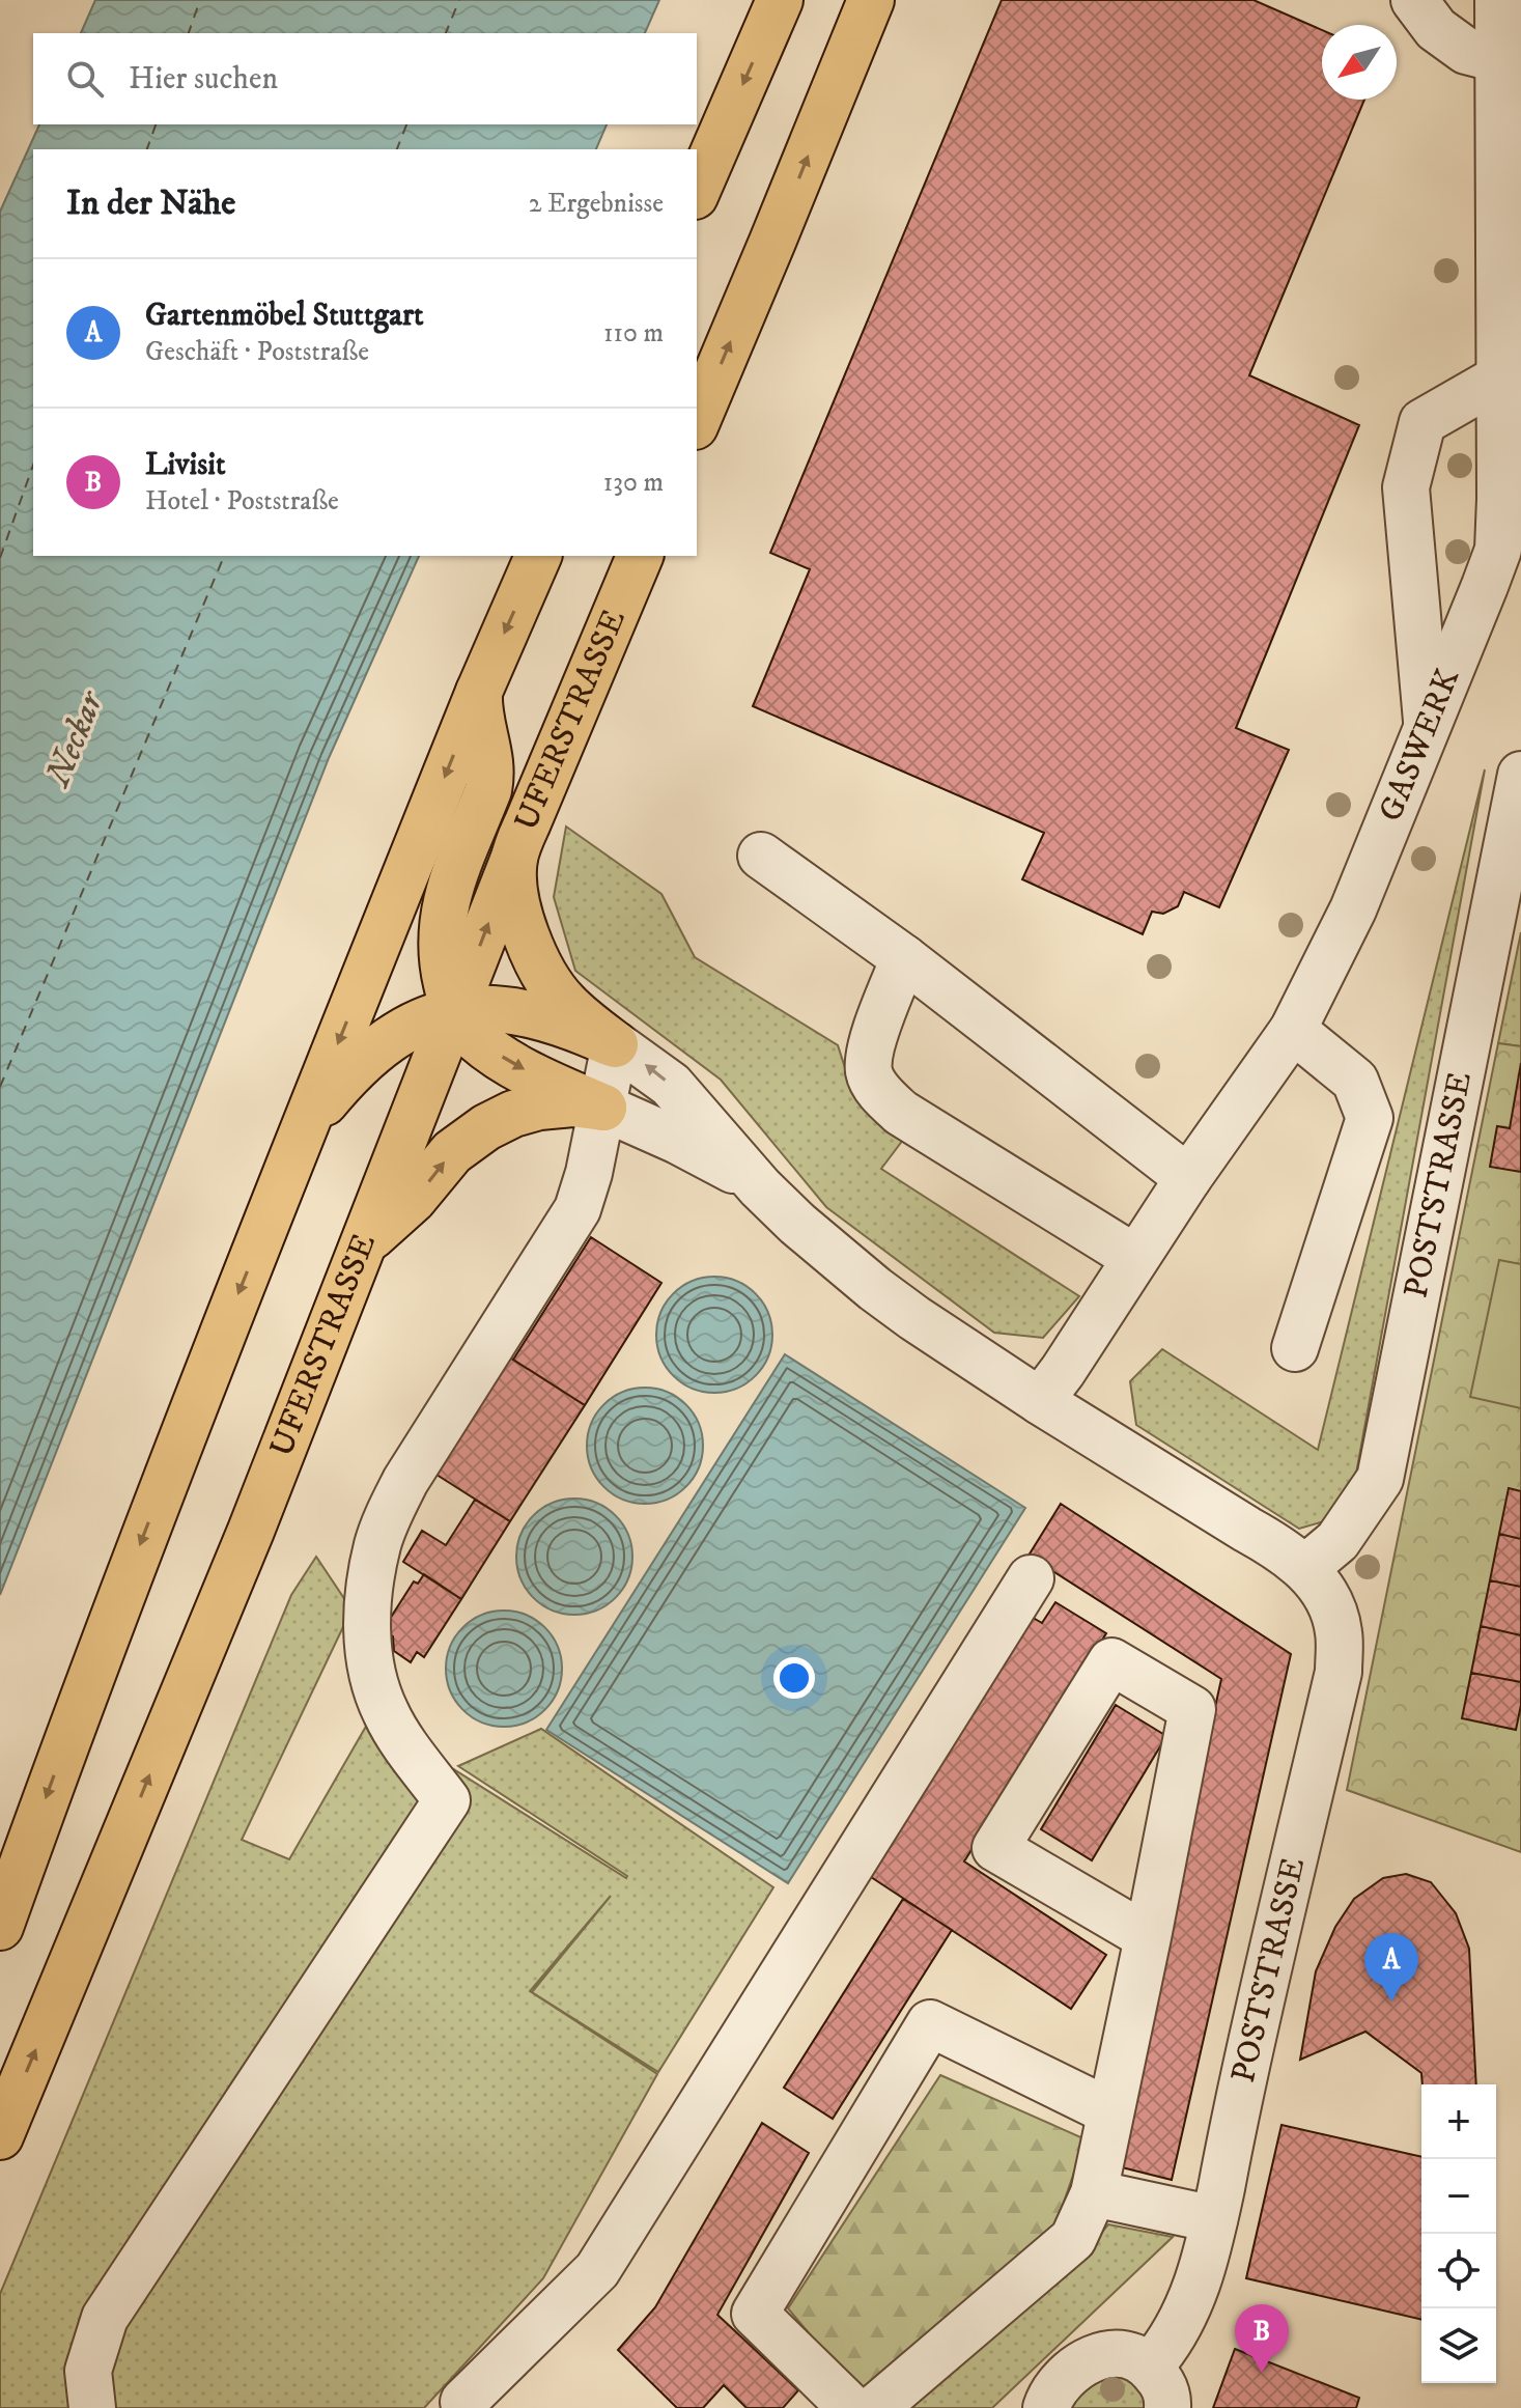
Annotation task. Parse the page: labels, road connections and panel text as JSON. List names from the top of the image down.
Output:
{
  "streets": {
    "main road": ["UFERSTRASSE"],
    "street": ["GASWERK", "POSTSTRASSE"]
  },
  "crossings": [
    ["GASWERK", "POSTSTRASSE"]
  ],
  "water": ["Neckar"],
  "north": "bottom left",
  "page": {
    "search": "Hier suchen",
    "heading": ["In der Nähe", "2 Ergebnisse"],
    "list": [
      {
        "mark": "A",
        "name": "Gartenmöbel Stuttgart",
        "note": "Geschäft · Poststraße",
        "value": "110 m"
      },
      {
        "mark": "B",
        "name": "Livisit",
        "note": "Hotel · Poststraße",
        "value": "130 m"
      }
    ],
    "pins": ["A", "B"],
    "map_buttons": ["+", "−"]
  }
}
